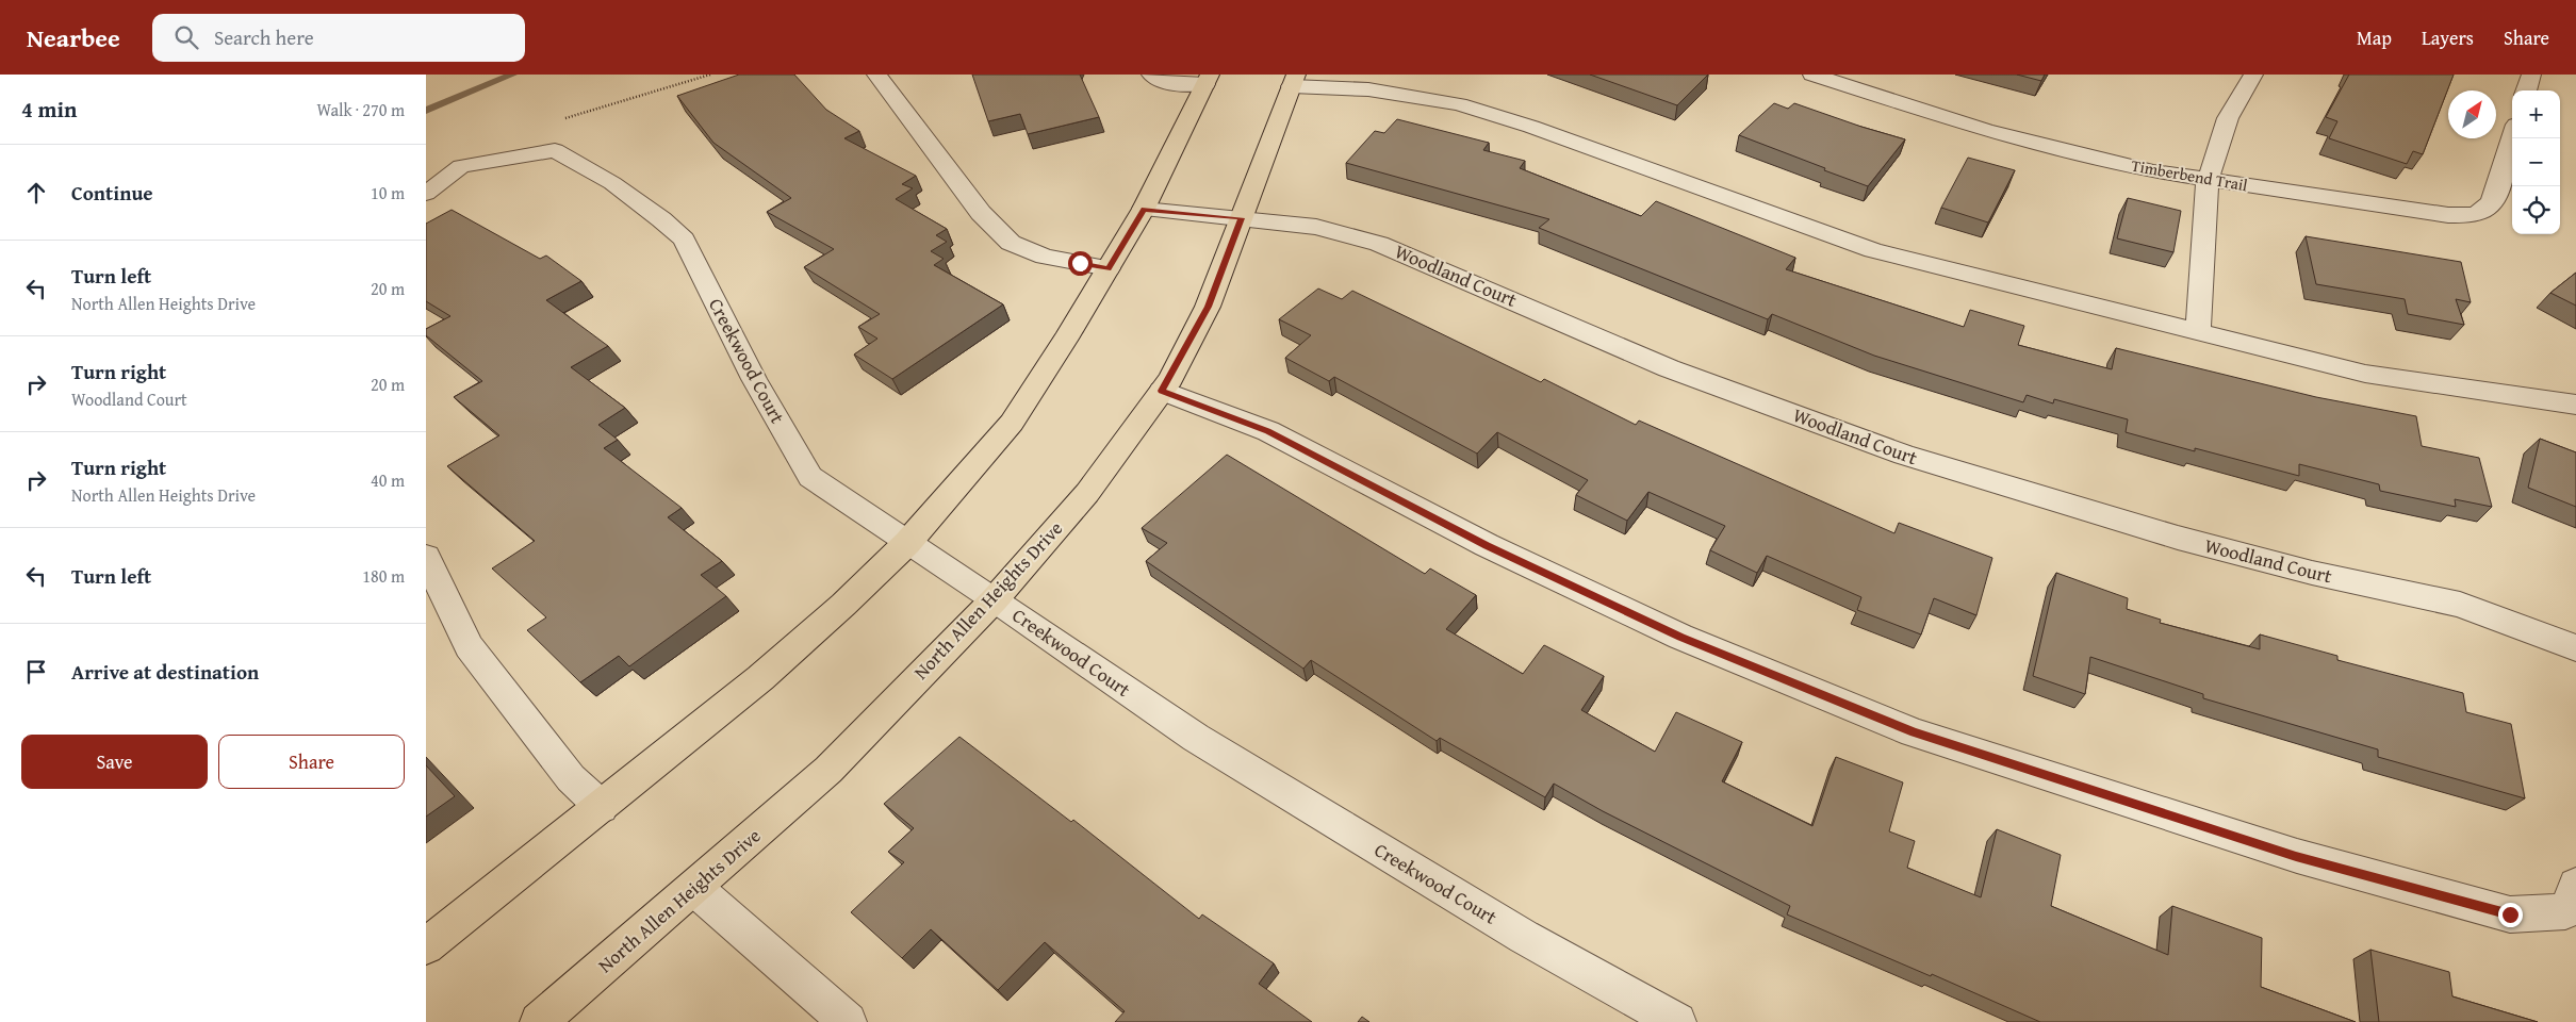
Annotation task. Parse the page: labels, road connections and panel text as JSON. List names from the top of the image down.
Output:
{
  "streets": {
    "main road": ["North Allen Heights Drive"],
    "street": ["Timberbend Trail", "Woodland Court", "Creekwood Court"]
  },
  "crossings": [
    ["Woodland Court", "North Allen Heights Drive"],
    ["Creekwood Court", "North Allen Heights Drive"]
  ],
  "north": "top right",
  "page": {
    "header": "Nearbee",
    "search": "Search here",
    "nav": ["Map", "Layers", "Share"],
    "heading": ["4 min", "Walk · 270 m"],
    "map_buttons": ["+", "−"],
    "list": [
      ["Continue", "10 m"],
      ["Turn left", "North Allen Heights Drive", "20 m"],
      ["Turn right", "Woodland Court", "20 m"],
      ["Turn right", "North Allen Heights Drive", "40 m"],
      ["Turn left", "180 m"],
      "Arrive at destination"
    ],
    "buttons": ["Save", "Share"]
  }
}
